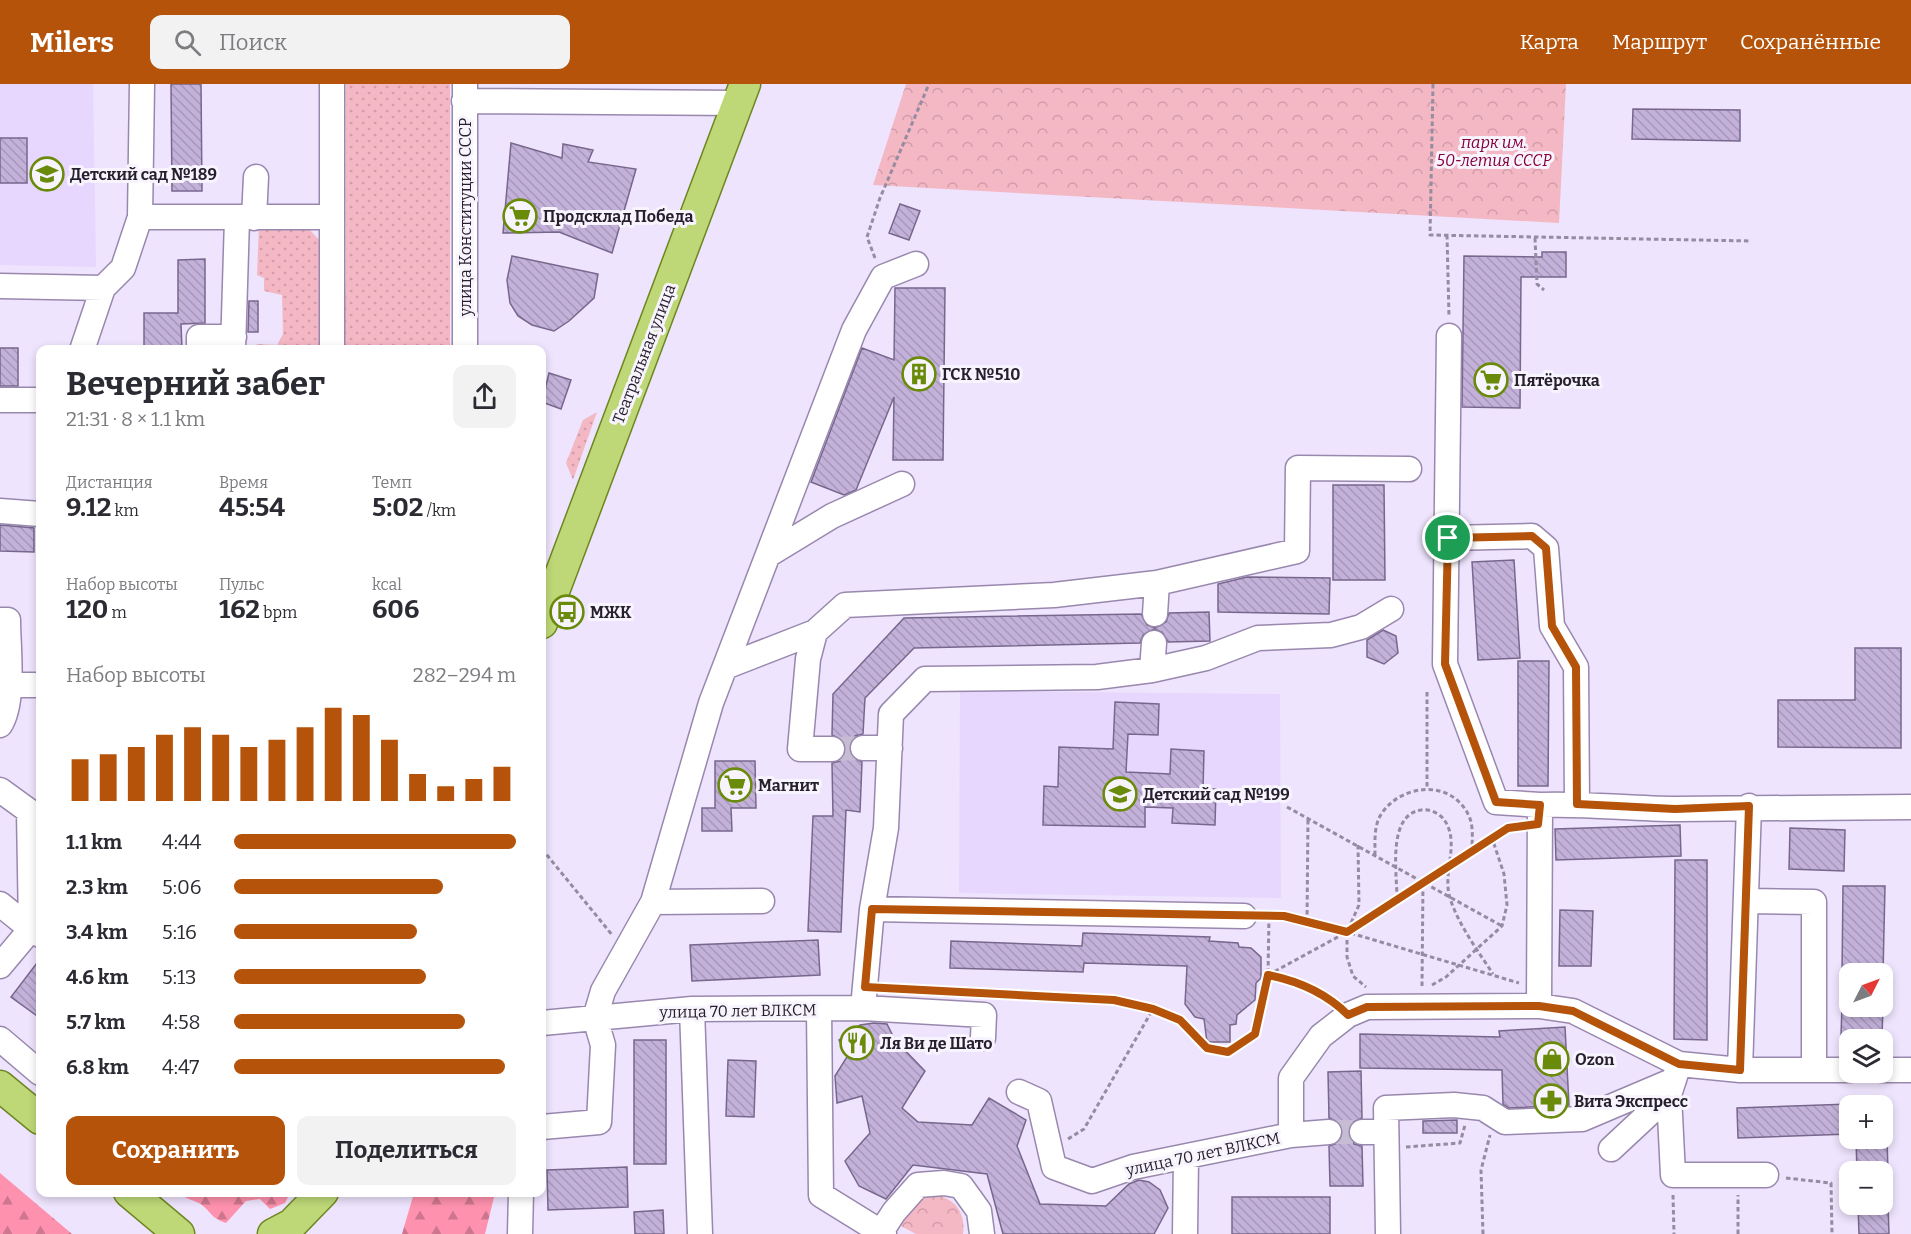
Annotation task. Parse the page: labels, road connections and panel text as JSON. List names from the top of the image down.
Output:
{
  "streets": {
    "main road": ["Театральная улица"],
    "street": ["улица Конституции СССР", "улица 70 лет ВЛКСМ"]
  },
  "parks": ["парк им. 50-летия СССР"],
  "places": {
    "school or university": ["Детский сад №189", "Детский сад №199"],
    "supermarket": ["Продсклад Победа", "Пятёрочка", "Магнит"],
    "building": ["ГСК №510"],
    "bus stop": ["МЖК"],
    "restaurant": ["Ля Ви де Шато"],
    "shop": ["Ozon"],
    "pharmacy": ["Вита Экспресс"]
  },
  "north": "top right",
  "page": {
    "header": "Milers",
    "search": "Поиск",
    "nav": ["Карта", "Маршрут", "Сохранённые"],
    "heading": ["Вечерний забег", "21:31 · 8 × 1.1 km"],
    "stats": [
      ["Дистанция", "9.12 km"],
      ["Время", "45:54"],
      ["Темп", "5:02 /km"],
      ["Набор высоты", "120 m"],
      ["Пульс", "162 bpm"],
      ["kcal", "606"]
    ],
    "chart": ["Набор высоты", "282–294 m"],
    "list": [
      {
        "name": "1.1 km",
        "note": "4:44"
      },
      {
        "name": "2.3 km",
        "note": "5:06"
      },
      {
        "name": "3.4 km",
        "note": "5:16"
      },
      {
        "name": "4.6 km",
        "note": "5:13"
      },
      {
        "name": "5.7 km",
        "note": "4:58"
      },
      {
        "name": "6.8 km",
        "note": "4:47"
      }
    ],
    "map_buttons": ["+", "−"],
    "buttons": ["Сохранить", "Поделиться"]
  }
}
